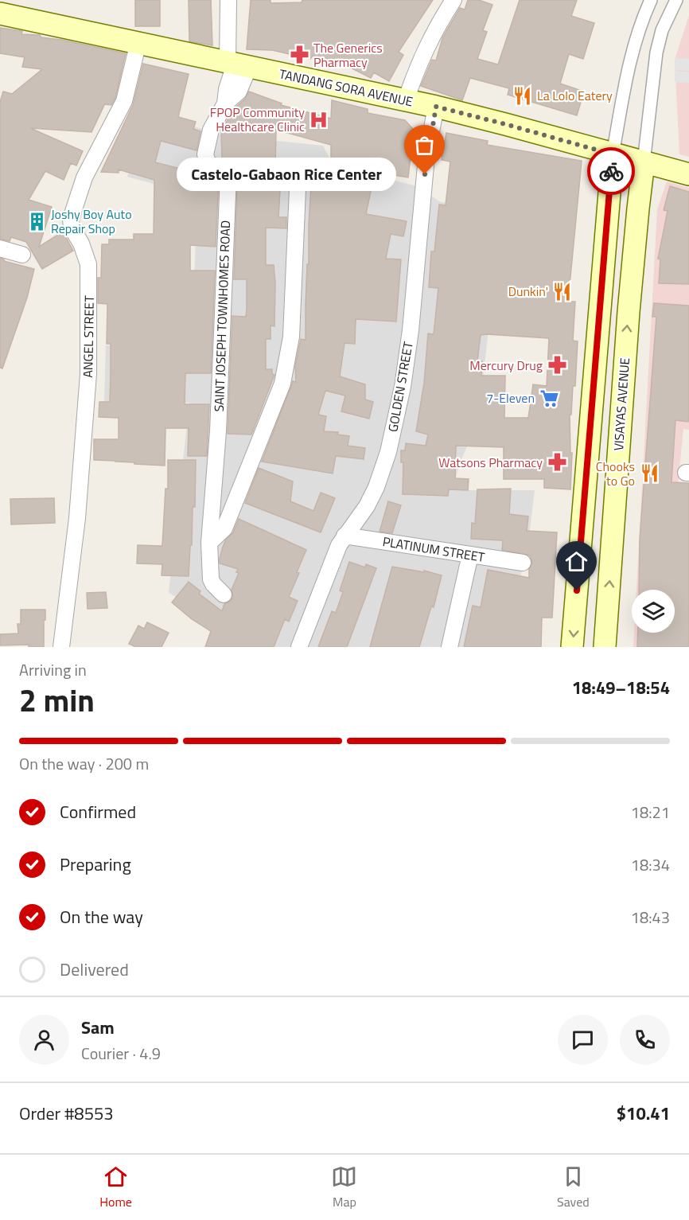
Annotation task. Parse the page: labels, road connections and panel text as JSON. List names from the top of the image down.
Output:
{
  "streets": {
    "main road": ["TANDANG SORA AVENUE", "VISAYAS AVENUE"],
    "street": [
      "SAINT JOSEPH TOWNHOMES ROAD",
      "ANGEL STREET",
      "GOLDEN STREET",
      "PLATINUM STREET"
    ]
  },
  "crossings": [
    ["TANDANG SORA AVENUE", "ANGEL STREET"],
    ["TANDANG SORA AVENUE", "GOLDEN STREET"],
    ["TANDANG SORA AVENUE", "VISAYAS AVENUE"],
    ["GOLDEN STREET", "PLATINUM STREET"]
  ],
  "places": {
    "pharmacy": ["The Generics Pharmacy", "Mercury Drug", "Watsons Pharmacy"],
    "restaurant": ["La Lolo Eatery", "Dunkin'", "Chooks to Go"],
    "hospital": ["FPOP Community Healthcare Clinic"],
    "other": ["Castelo-Gabaon Rice Center"],
    "building": ["Joshy Boy Auto Repair Shop"],
    "supermarket": ["7-Eleven"]
  },
  "page": {
    "bubble": "Castelo-Gabaon Rice Center",
    "heading": ["2 min", "Arriving in", "18:49–18:54"],
    "panel": [
      "Sam",
      "Courier · 4.9",
      "Order #8553",
      "$10.41"
    ],
    "bar": "On the way · 200 m",
    "list": [
      ["Confirmed", "18:21"],
      ["Preparing", "18:34"],
      ["On the way", "18:43"],
      "Delivered"
    ],
    "tabs": ["Home", "Map", "Saved"]
  }
}
